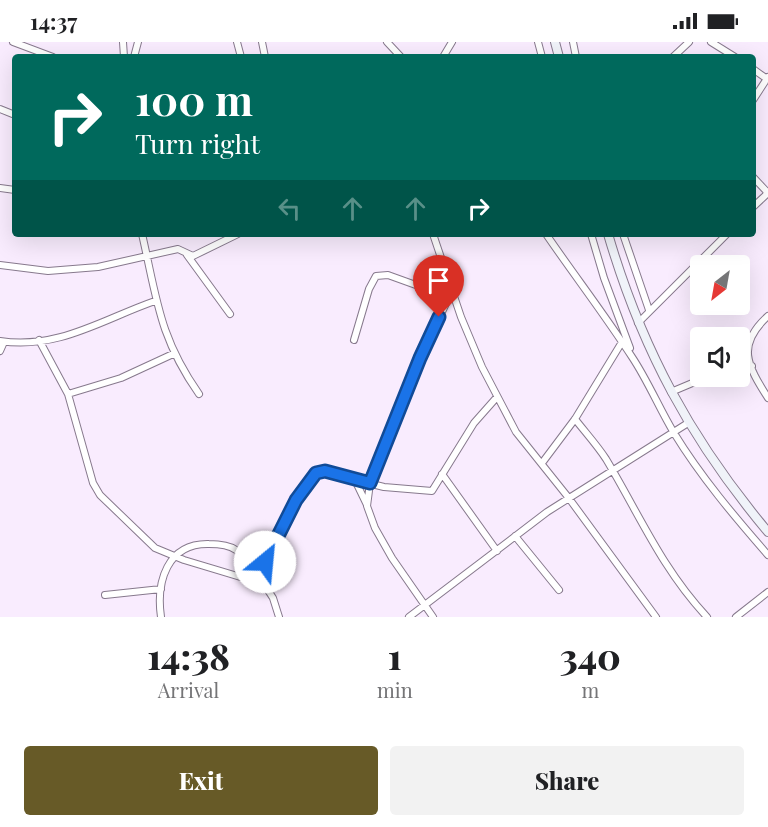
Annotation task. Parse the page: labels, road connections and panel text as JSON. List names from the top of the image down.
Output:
{
  "north": "bottom left",
  "page": {
    "status": "14:37",
    "turn": ["100 m", "Turn right"],
    "eta": [
      "14:38",
      "Arrival",
      "1",
      "min",
      "340",
      "m"
    ],
    "buttons": ["Exit", "Share"]
  }
}
